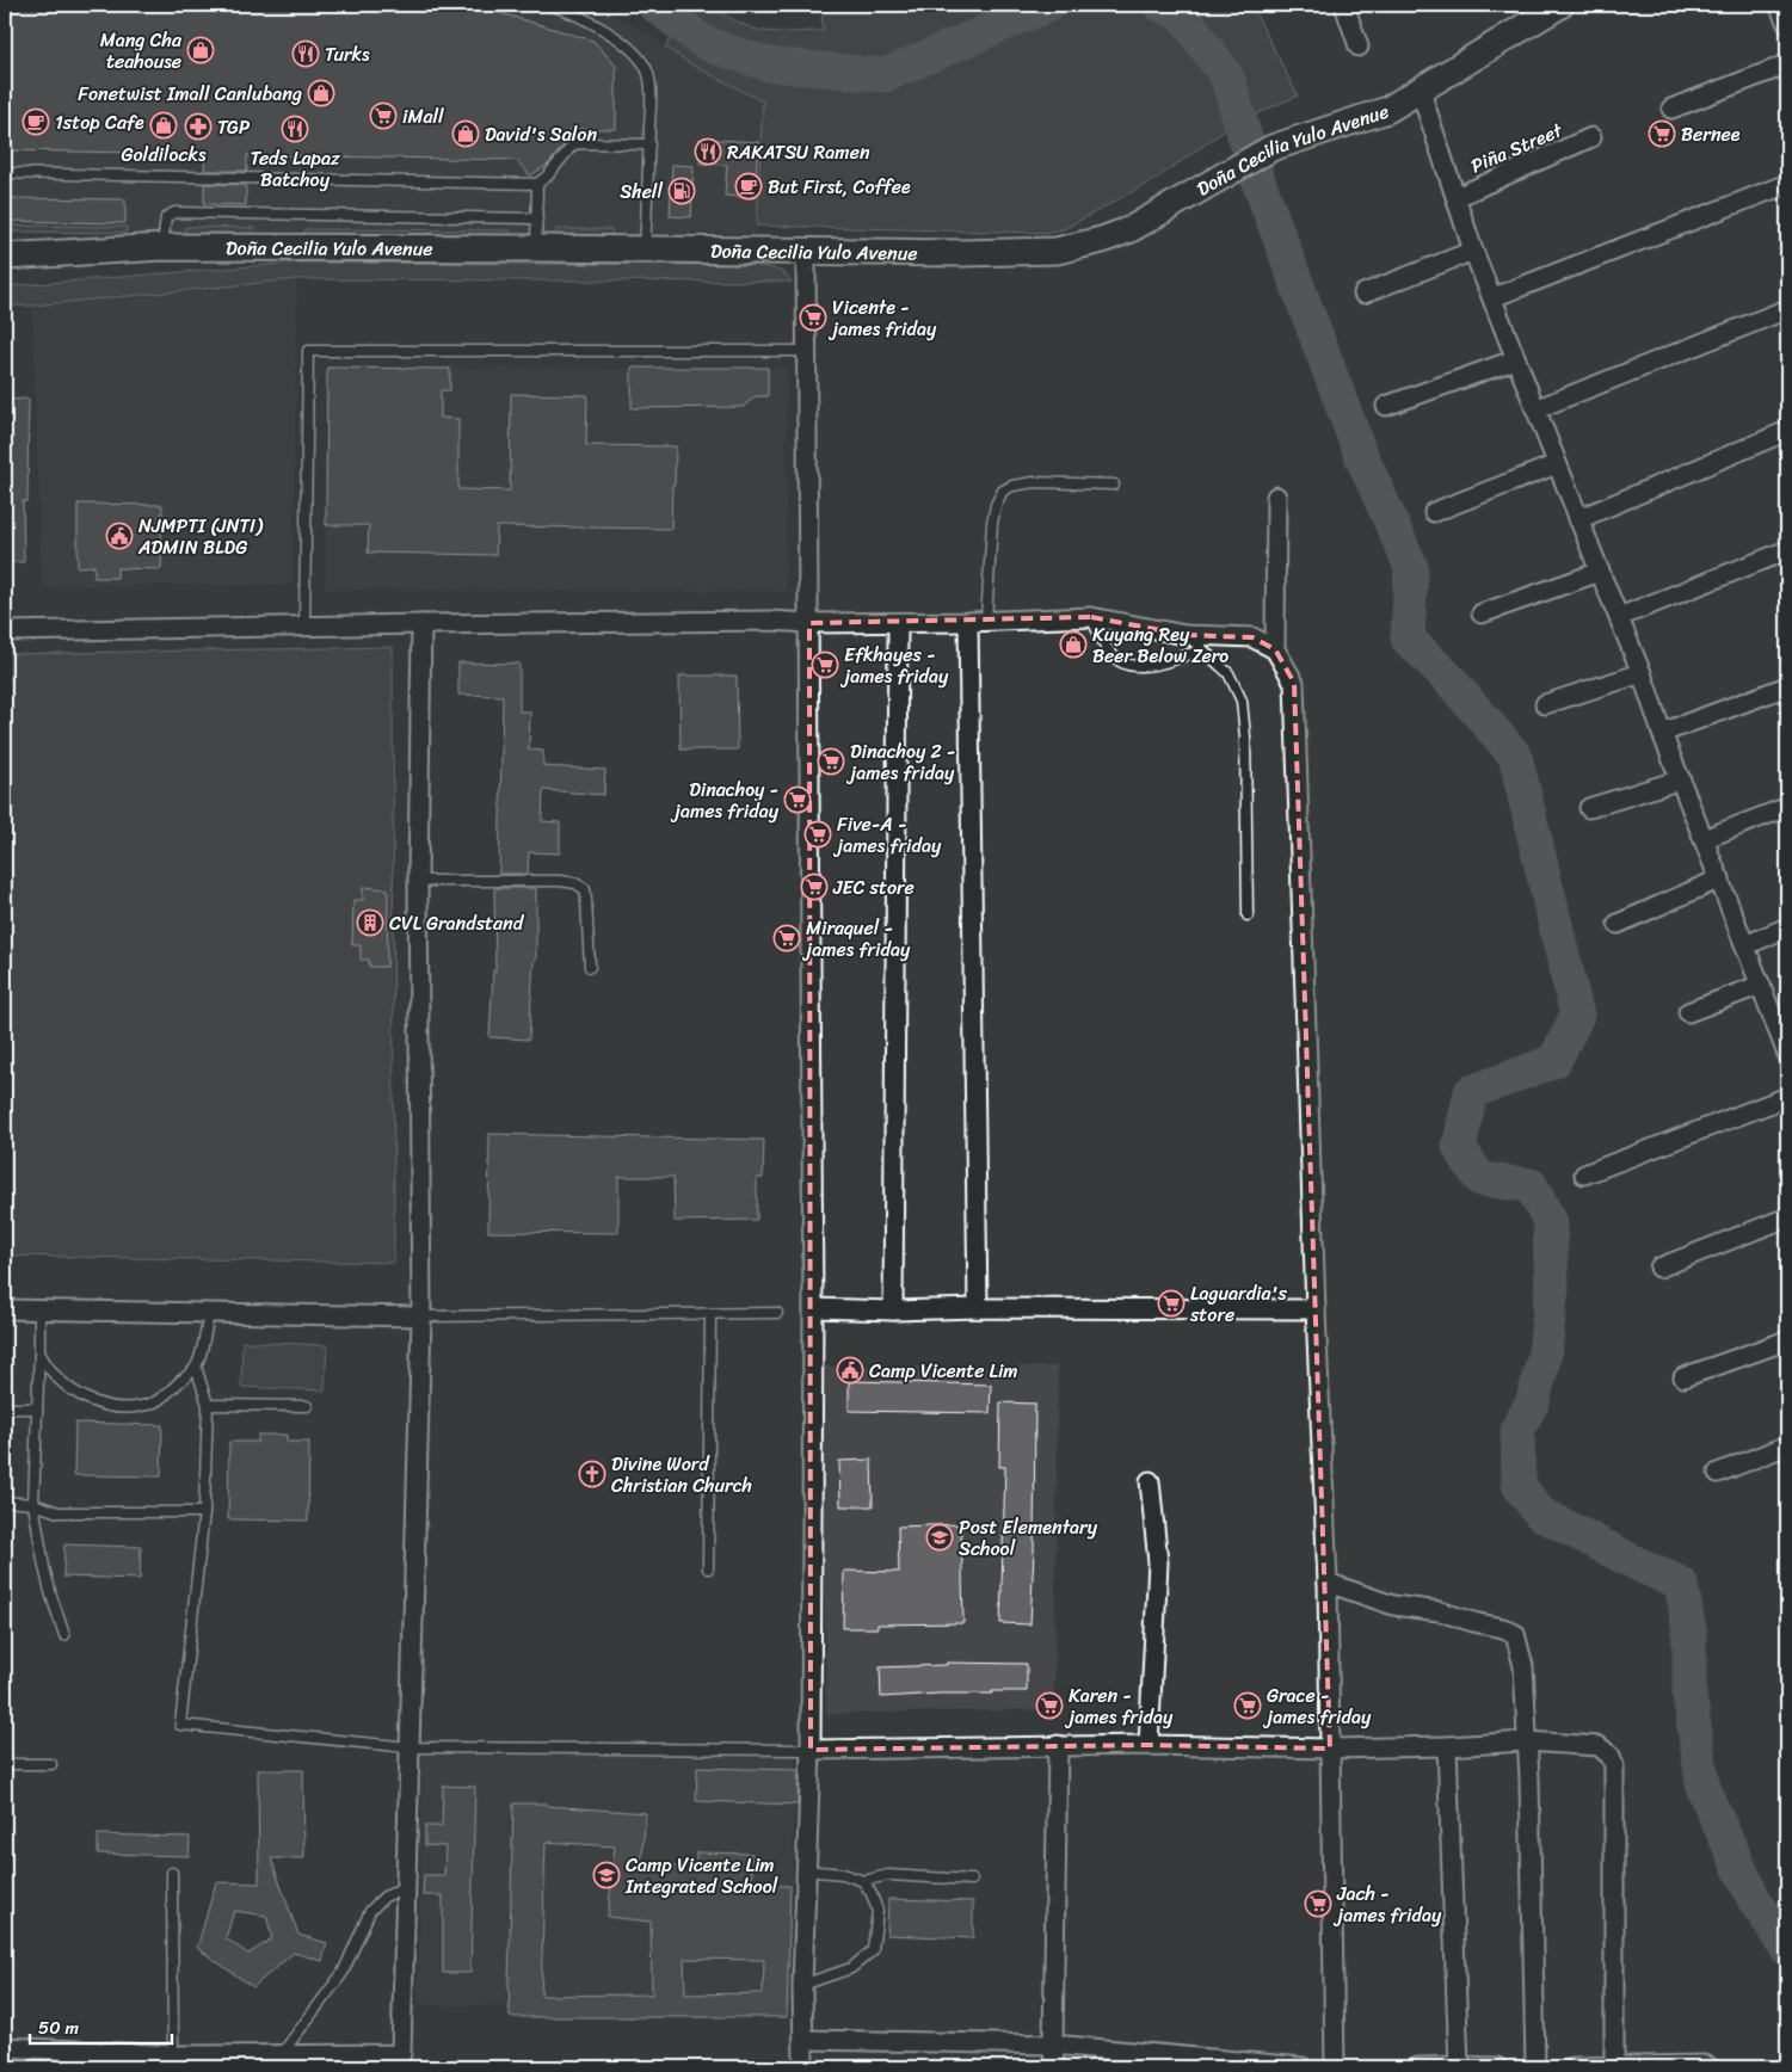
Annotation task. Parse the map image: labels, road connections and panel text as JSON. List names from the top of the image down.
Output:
{
  "streets": {
    "main road": ["Doña Cecilia Yulo Avenue"],
    "street": ["Piña Street"]
  },
  "places": {
    "shop": [
      "Mang Cha teahouse",
      "Fonetwist Imall Canlubang",
      "Goldilocks",
      "David's Salon",
      "Kuyang Rey Beer Below Zero"
    ],
    "restaurant": ["Turks", "Teds Lapaz Batchoy", "RAKATSU Ramen"],
    "supermarket": [
      "iMall",
      "Bernee",
      "Vicente - james friday",
      "Efkhayes - james friday",
      "Dinachoy 2 - james friday",
      "Dinachoy - james friday",
      "Five-A - james friday",
      "JEC store",
      "Miraquel - james friday",
      "Laguardia's store",
      "Karen - james friday",
      "Grace - james friday",
      "Jach - james friday"
    ],
    "cafe": ["1stop Cafe", "But First, Coffee"],
    "pharmacy": ["TGP"],
    "fuel station": ["Shell"],
    "public building": ["NJMPTI (JNTI) ADMIN BLDG", "Camp Vicente Lim"],
    "building": ["CVL Grandstand"],
    "church": ["Divine Word Christian Church"],
    "school or university": ["Post Elementary School", "Camp Vicente Lim Integrated School"]
  },
  "scale_bar": "50 m"
}
